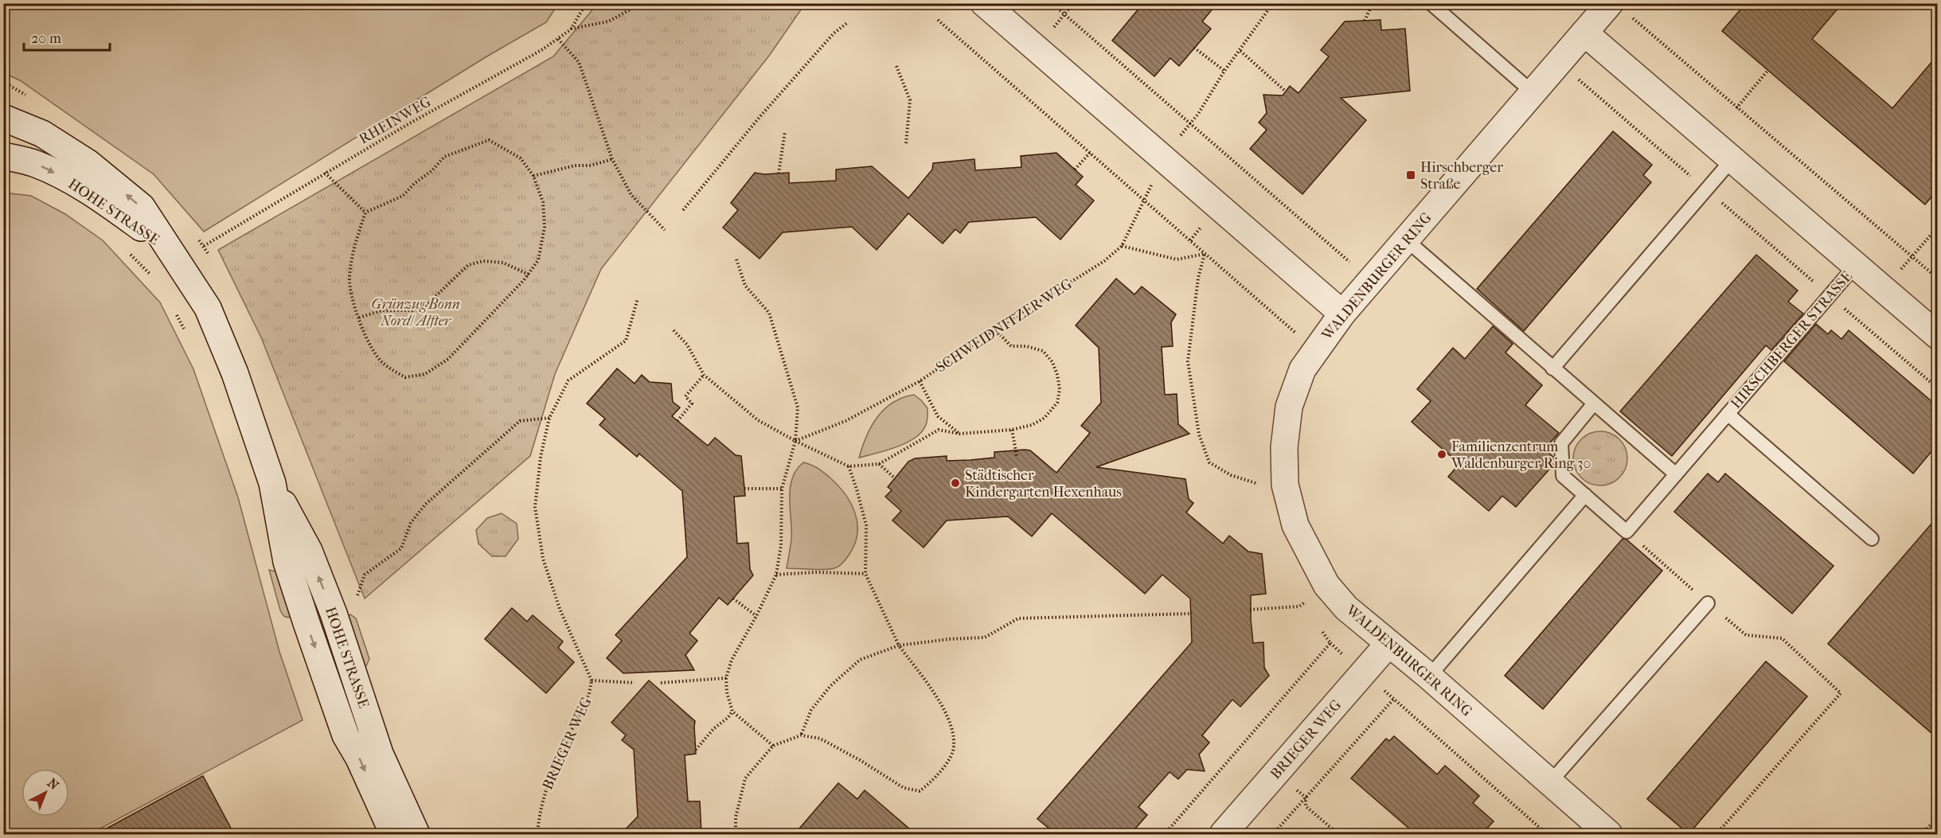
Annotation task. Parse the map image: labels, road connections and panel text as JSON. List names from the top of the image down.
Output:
{
  "streets": {
    "street": [
      "HOHE STRASSE",
      "WALDENBURGER RING",
      "HIRSCHBERGER STRASSE",
      "BRIEGER WEG"
    ],
    "path": ["RHEINWEG", "SCHWEIDNITZER WEG"]
  },
  "crossings": [
    ["WALDENBURGER RING", "HIRSCHBERGER STRASSE"],
    ["WALDENBURGER RING", "BRIEGER WEG"]
  ],
  "parks": ["Grünzug Bonn Nord/ Alfter"],
  "places": {
    "transit": ["Hirschberger Straße"],
    "other": ["Familienzentrum Waldenburger Ring 30", "Städtischer Kindergarten Hexenhaus"]
  },
  "scale_bar": "20 m",
  "north": "top right"
}
